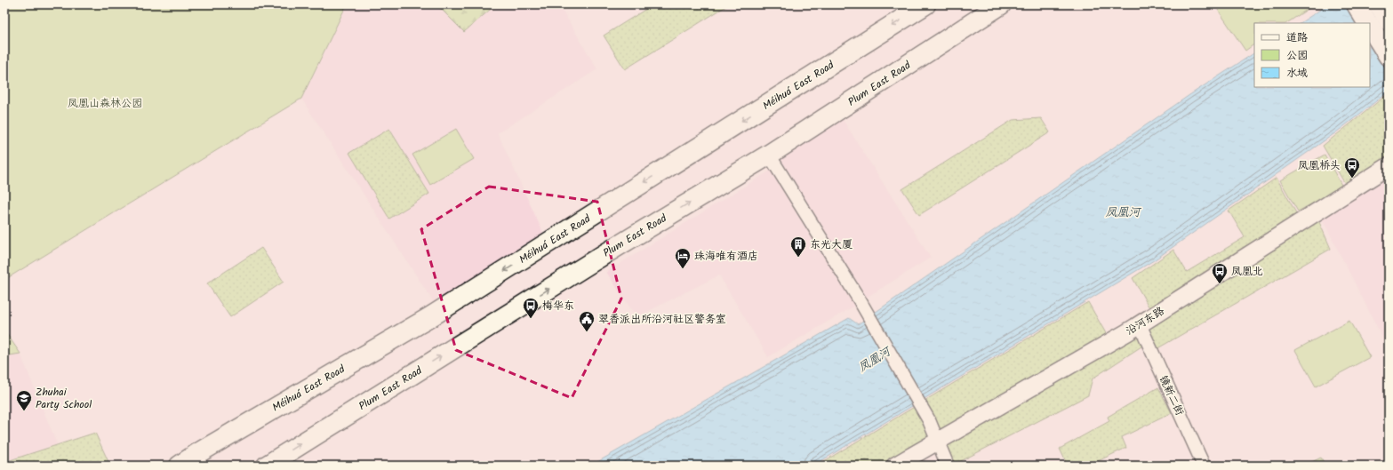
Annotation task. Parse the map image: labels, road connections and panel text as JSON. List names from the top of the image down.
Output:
{
  "streets": {
    "main road": ["Plum East Road", "Méihuá East Road"],
    "street": ["沿河东路", "镜新二街"]
  },
  "crossings": [
    ["沿河东路", "镜新二街"]
  ],
  "one_way": ["Plum East Road", "Méihuá East Road"],
  "water": ["凤凰河"],
  "parks": ["凤凰山森林公园"],
  "places": {
    "bus stop": ["凤凰桥头", "凤凰北", "梅华东"],
    "building": ["东光大厦"],
    "hotel": ["珠海唯有酒店"],
    "public building": ["翠香派出所沿河社区警务室"],
    "school or university": ["Zhuhai Party School"]
  },
  "legend": ["道路", "公园", "水域"]
}
